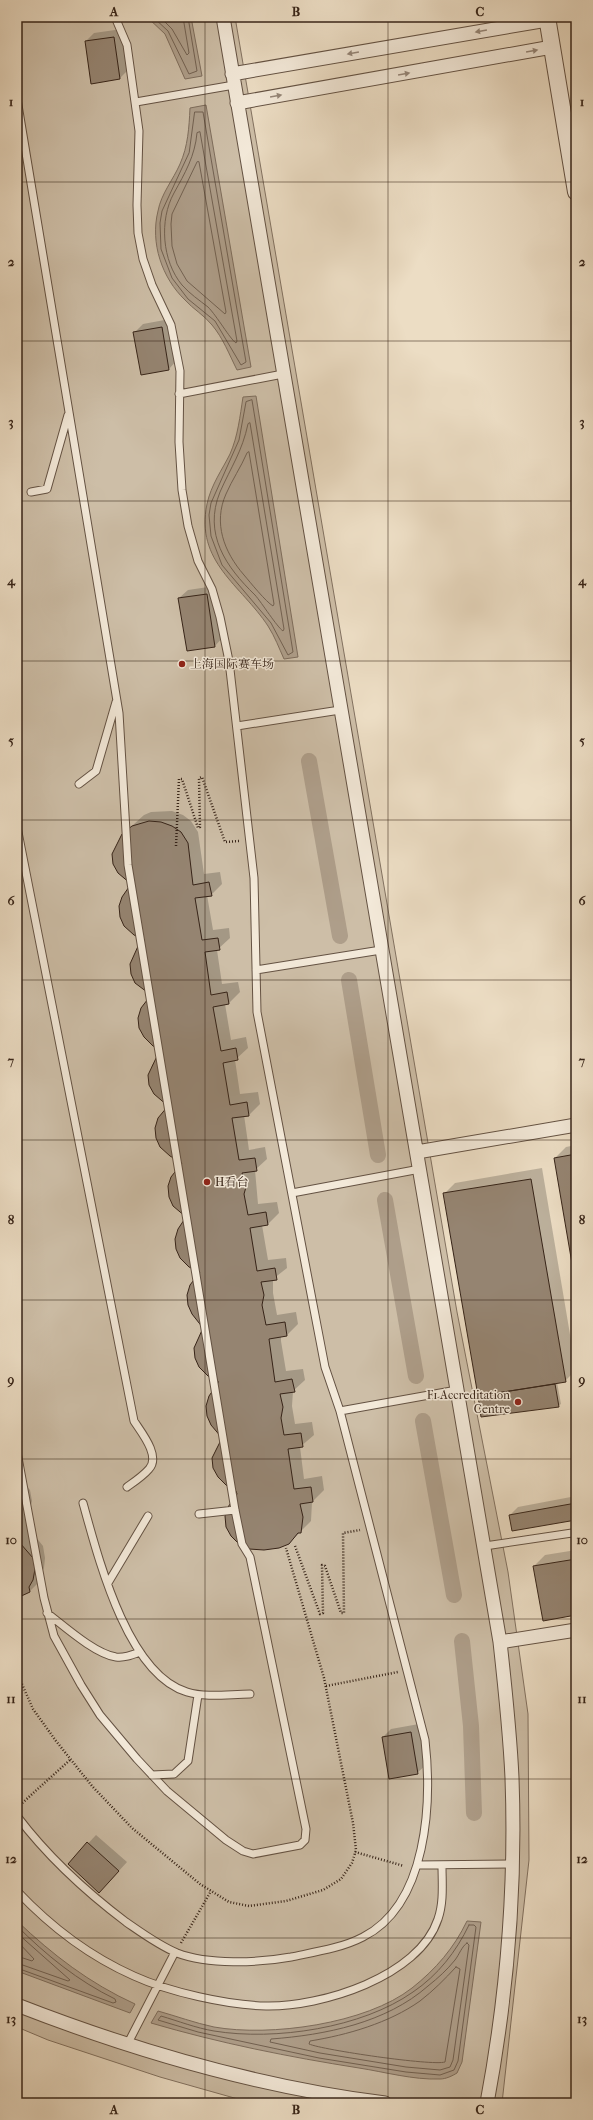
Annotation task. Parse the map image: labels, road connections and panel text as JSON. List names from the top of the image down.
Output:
{
  "places": ["上海国际赛车场", "H看台", "F1 Accreditation Centre"],
  "grid": {
    "columns": ["A", "B", "C"],
    "rows": [
      "1",
      "2",
      "3",
      "4",
      "5",
      "6",
      "7",
      "8",
      "9",
      "10",
      "11",
      "12",
      "13"
    ]
  }
}
